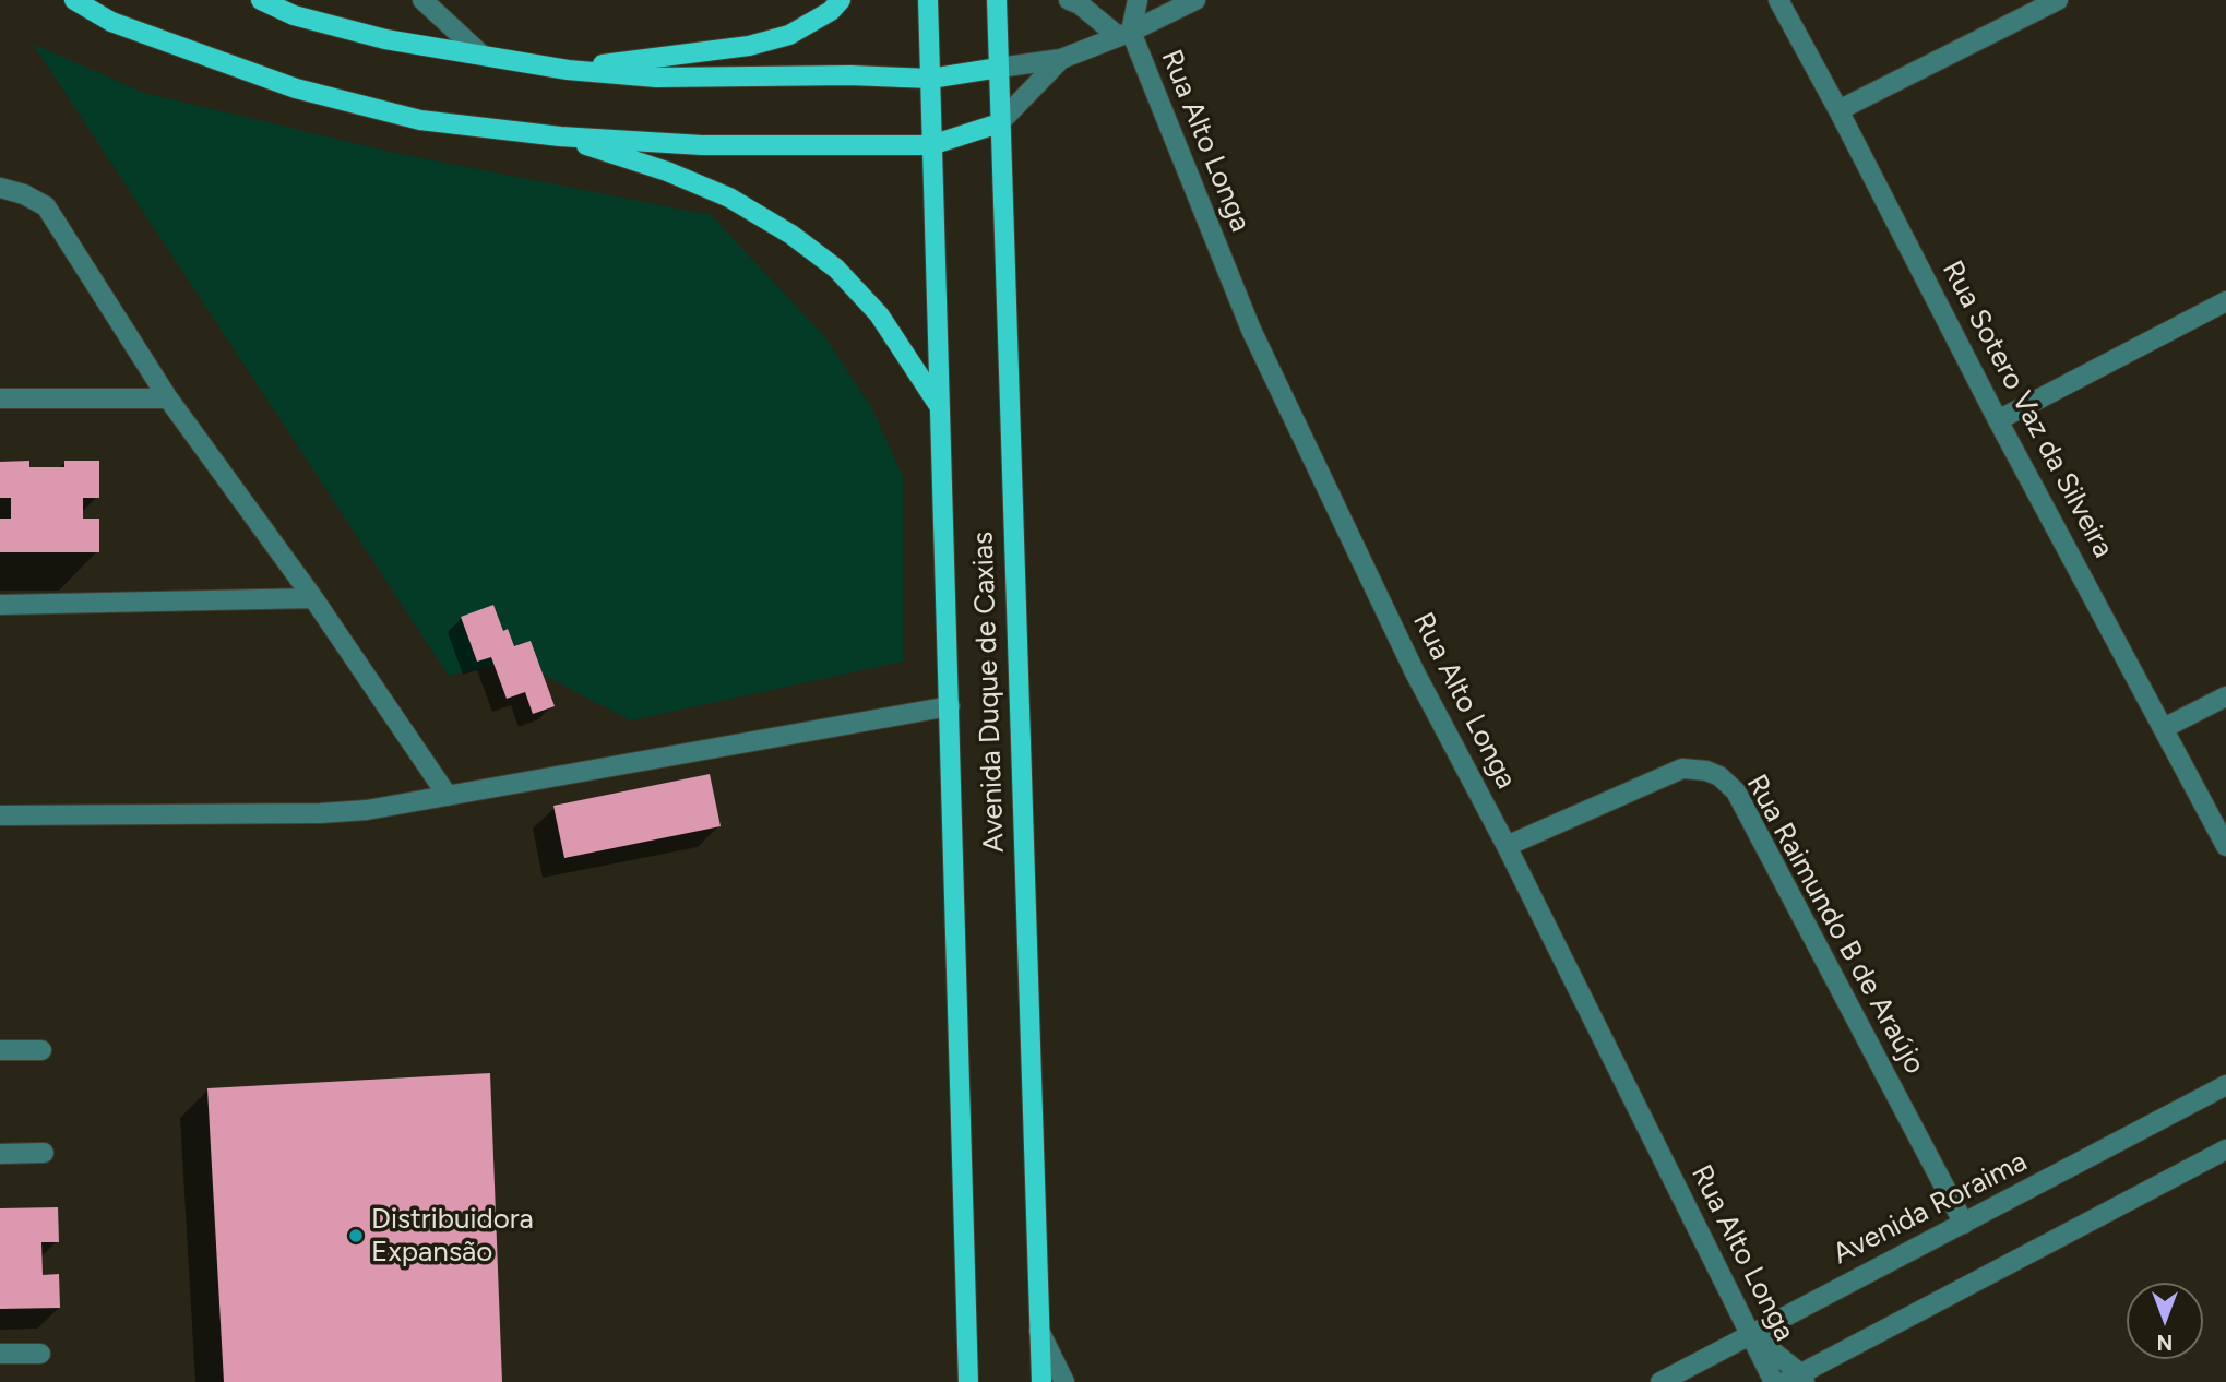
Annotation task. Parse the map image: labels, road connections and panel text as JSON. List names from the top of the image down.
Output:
{
  "streets": {
    "main road": ["Avenida Duque de Caxias"],
    "street": [
      "Rua Alto Longa",
      "Rua Sotero Vaz da Silveira",
      "Rua Raimundo B de Araújo",
      "Avenida Roraima"
    ]
  },
  "crossings": [
    ["Rua Alto Longa", "Rua Raimundo B de Araújo"],
    ["Rua Alto Longa", "Avenida Roraima"],
    ["Rua Raimundo B de Araújo", "Avenida Roraima"]
  ],
  "places": ["Distribuidora Expansão"],
  "north": "bottom"
}
